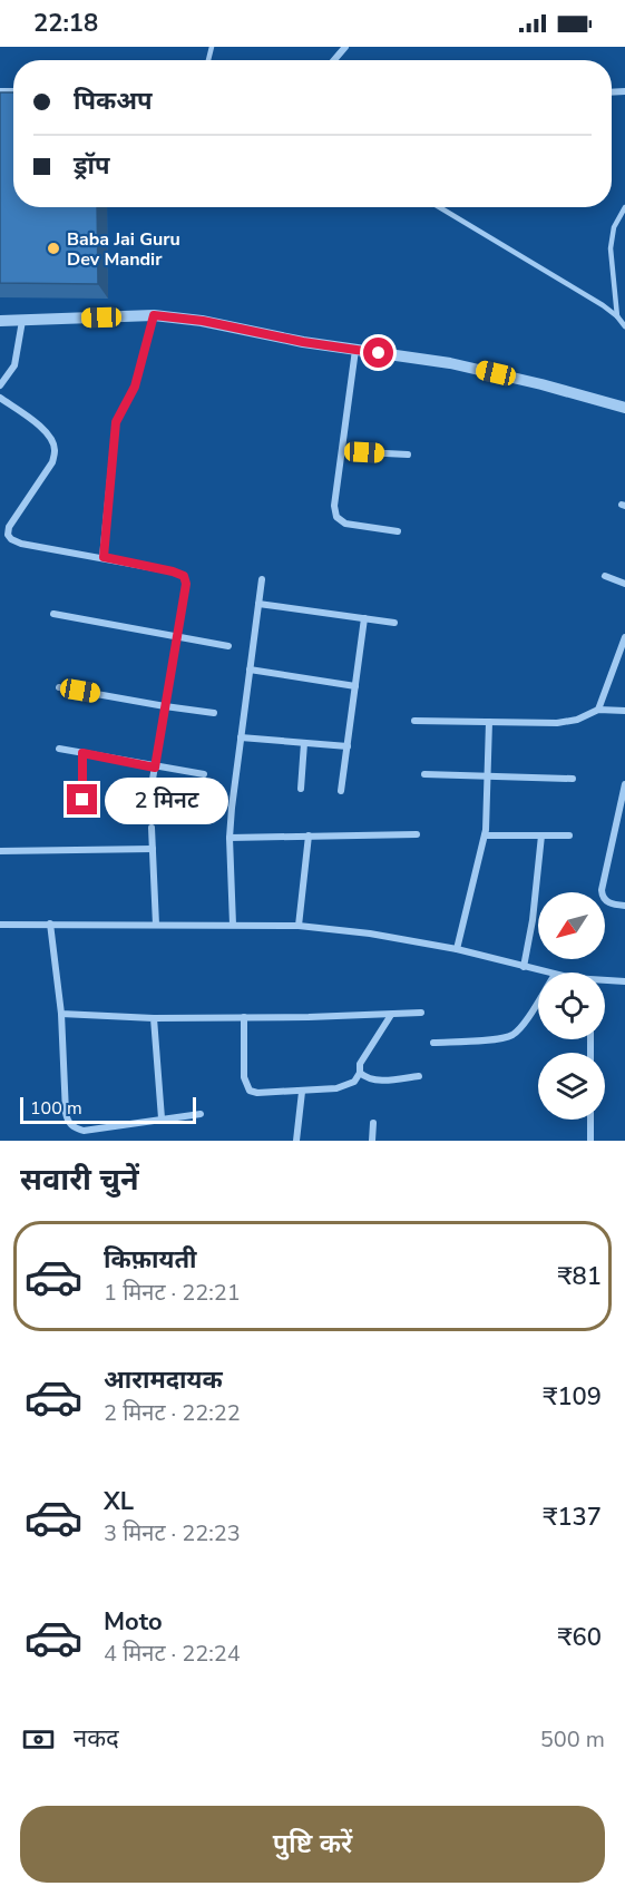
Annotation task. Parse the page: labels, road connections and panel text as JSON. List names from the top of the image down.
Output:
{
  "places": ["Baba Jai Guru Dev Mandir"],
  "scale_bar": "100 m",
  "north": "bottom left",
  "page": {
    "status": "22:18",
    "banner": ["पिकअप", "ड्रॉप"],
    "bubble": "2 मिनट",
    "scale": "100 m",
    "heading": "सवारी चुनें",
    "list": [
      {
        "name": "किफ़ायती",
        "note": "1 मिनट · 22:21",
        "value": "₹81"
      },
      {
        "name": "आरामदायक",
        "note": "2 मिनट · 22:22",
        "value": "₹109"
      },
      {
        "name": "XL",
        "note": "3 मिनट · 22:23",
        "value": "₹137"
      },
      {
        "name": "Moto",
        "note": "4 मिनट · 22:24",
        "value": "₹60"
      }
    ],
    "pay": ["नकद", "500 m"],
    "buttons": "पुष्टि करें"
  }
}
